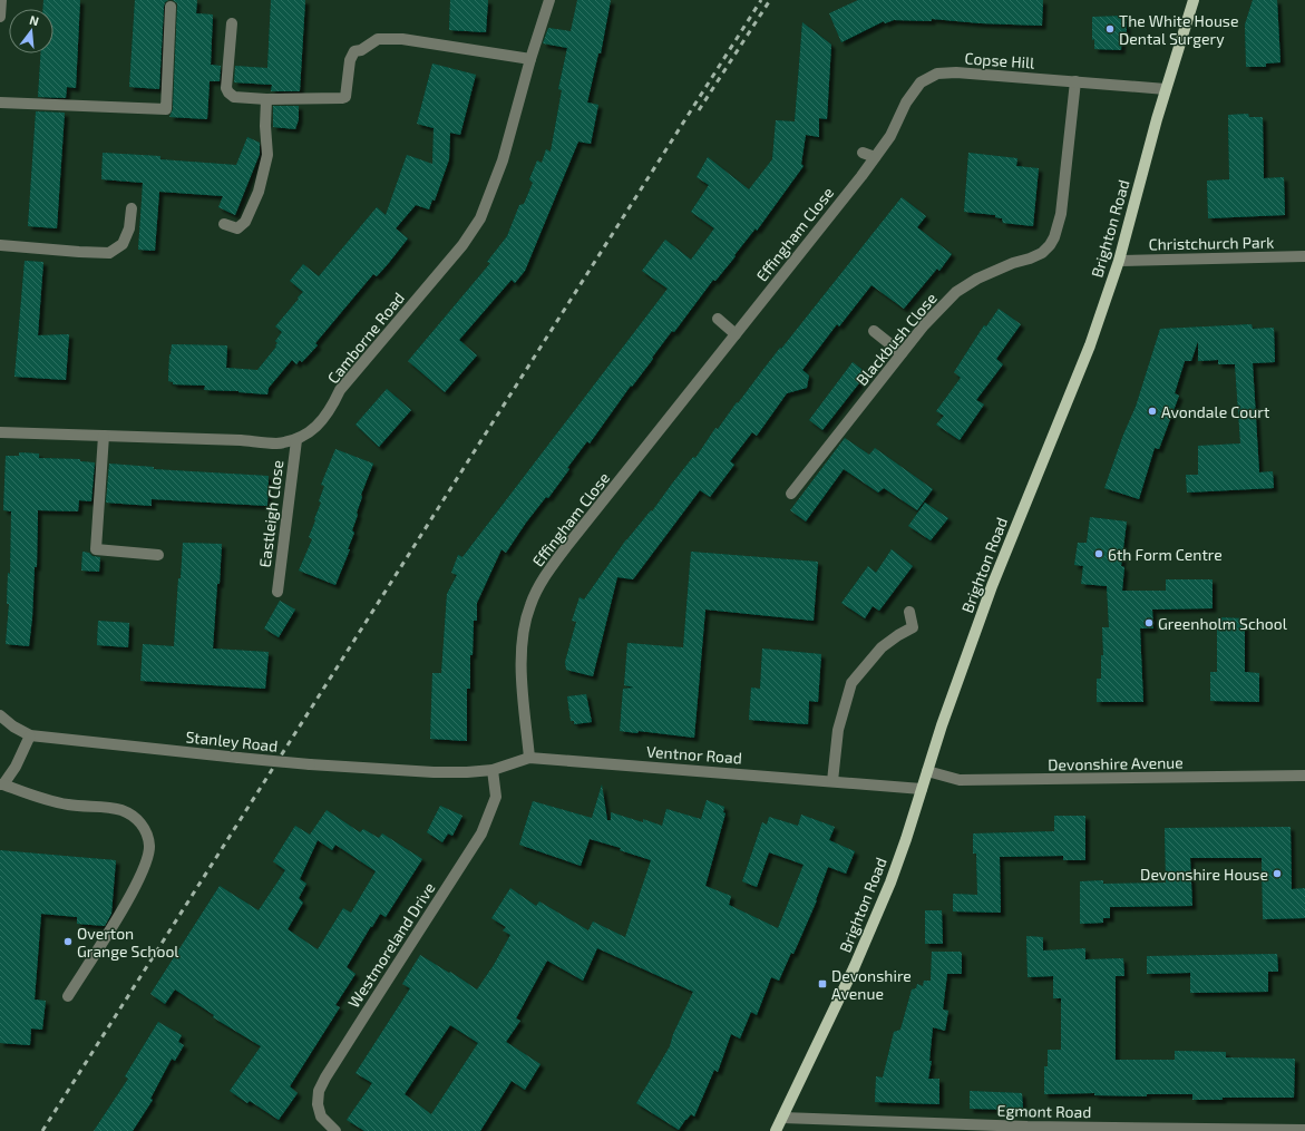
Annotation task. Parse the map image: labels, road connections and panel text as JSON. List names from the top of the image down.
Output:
{
  "streets": {
    "main road": ["Brighton Road"],
    "street": [
      "Copse Hill",
      "Effingham Close",
      "Christchurch Park",
      "Camborne Road",
      "Blackbush Close",
      "Eastleigh Close",
      "Stanley Road",
      "Ventnor Road",
      "Devonshire Avenue",
      "Westmoreland Drive",
      "Egmont Road"
    ]
  },
  "crossings": [
    ["Copse Hill", "Brighton Road"],
    ["Copse Hill", "Effingham Close"],
    ["Copse Hill", "Blackbush Close"],
    ["Brighton Road", "Christchurch Park"],
    ["Brighton Road", "Ventnor Road"],
    ["Brighton Road", "Devonshire Avenue"],
    ["Brighton Road", "Egmont Road"],
    ["Effingham Close", "Ventnor Road"],
    ["Camborne Road", "Eastleigh Close"],
    ["Stanley Road", "Ventnor Road"],
    ["Ventnor Road", "Westmoreland Drive"]
  ],
  "places": {
    "other": [
      "The White House Dental Surgery",
      "Avondale Court",
      "6th Form Centre",
      "Greenholm School",
      "Devonshire House",
      "Overton Grange School"
    ],
    "transit": ["Devonshire Avenue"]
  },
  "north": "top"
}
